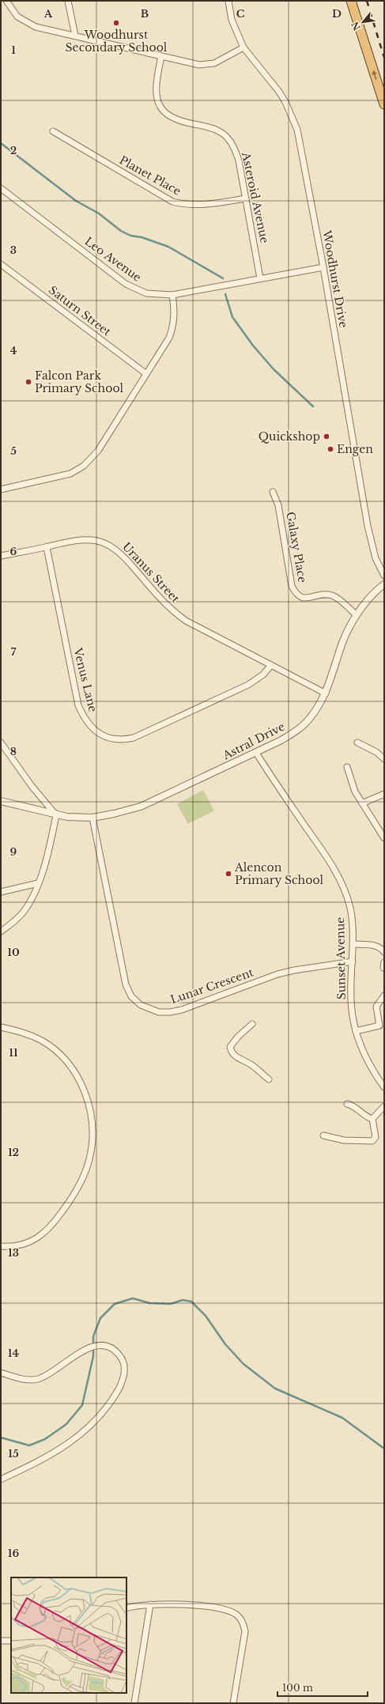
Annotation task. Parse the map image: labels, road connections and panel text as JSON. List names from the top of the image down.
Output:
{
  "streets": {
    "street": [
      "Planet Place",
      "Asteroid Avenue",
      "Leo Avenue",
      "Woodhurst Drive",
      "Saturn Street",
      "Galaxy Place",
      "Uranus Street",
      "Venus Lane",
      "Astral Drive",
      "Sunset Avenue",
      "Lunar Crescent"
    ]
  },
  "crossings": [
    ["Planet Place", "Asteroid Avenue"],
    ["Asteroid Avenue", "Leo Avenue"],
    ["Leo Avenue", "Woodhurst Drive"],
    ["Galaxy Place", "Astral Drive"],
    ["Uranus Street", "Venus Lane"],
    ["Uranus Street", "Astral Drive"],
    ["Astral Drive", "Sunset Avenue"],
    ["Astral Drive", "Lunar Crescent"],
    ["Sunset Avenue", "Lunar Crescent"]
  ],
  "places": [
    "Woodhurst Secondary School",
    "Falcon Park Primary School",
    "Quickshop",
    "Engen",
    "Alencon Primary School"
  ],
  "scale_bar": "100 m",
  "north": "bottom left",
  "grid": {
    "columns": [
      "A",
      "B",
      "C",
      "D"
    ],
    "rows": [
      "1",
      "2",
      "3",
      "4",
      "5",
      "6",
      "7",
      "8",
      "9",
      "10",
      "11",
      "12",
      "13",
      "14",
      "15",
      "16"
    ]
  }
}
